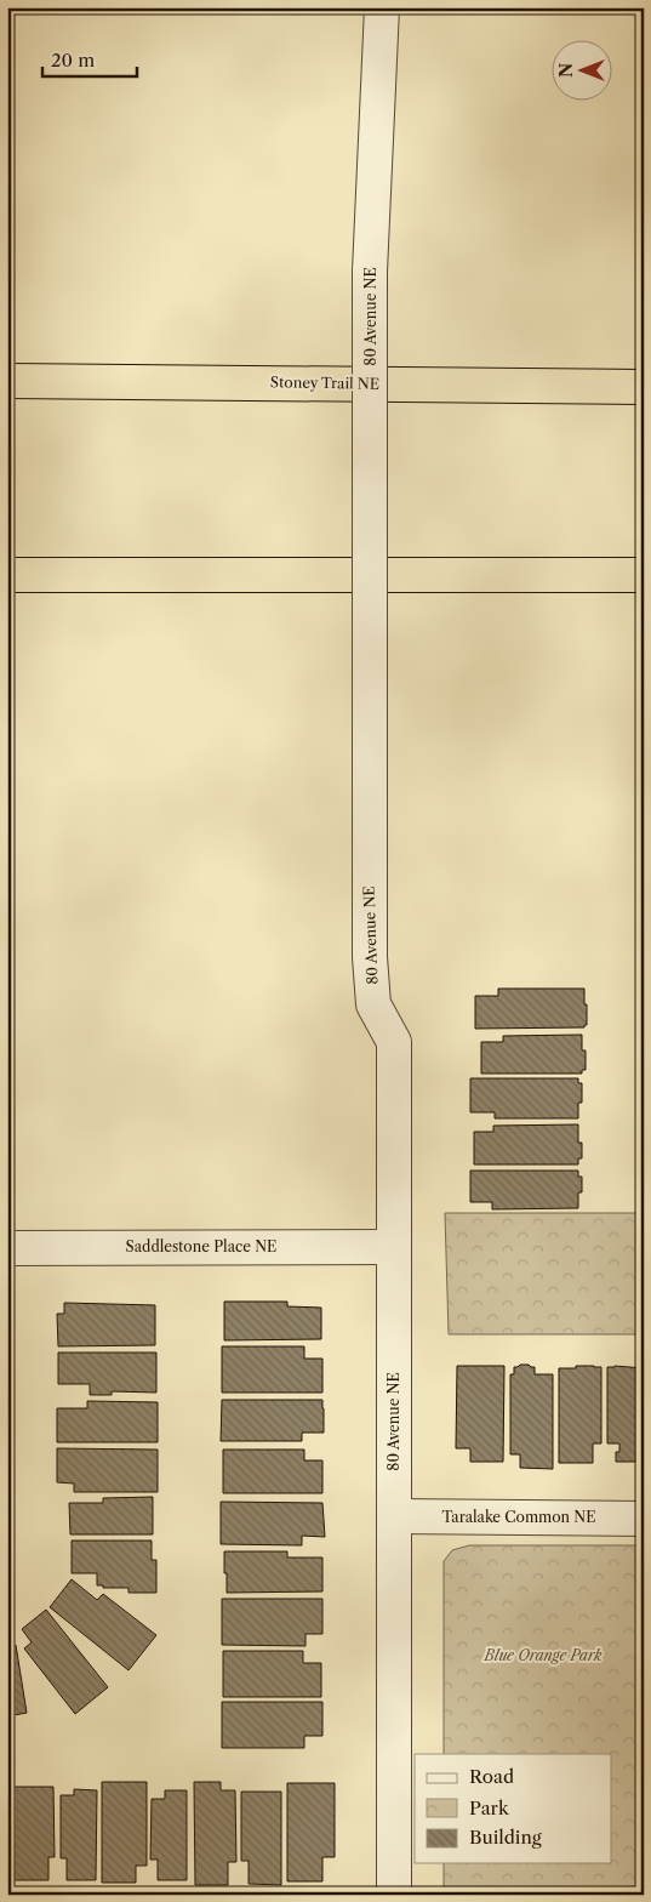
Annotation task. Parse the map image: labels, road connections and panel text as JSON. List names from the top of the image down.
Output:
{
  "streets": {
    "highway": ["Stoney Trail NE"],
    "street": ["80 Avenue NE", "Saddlestone Place NE", "Taralake Common NE"]
  },
  "crossings": [
    ["80 Avenue NE", "Saddlestone Place NE"],
    ["80 Avenue NE", "Taralake Common NE"]
  ],
  "parks": ["Blue Orange Park"],
  "legend": ["Road", "Park", "Building"],
  "scale_bar": "20 m",
  "north": "left"
}
